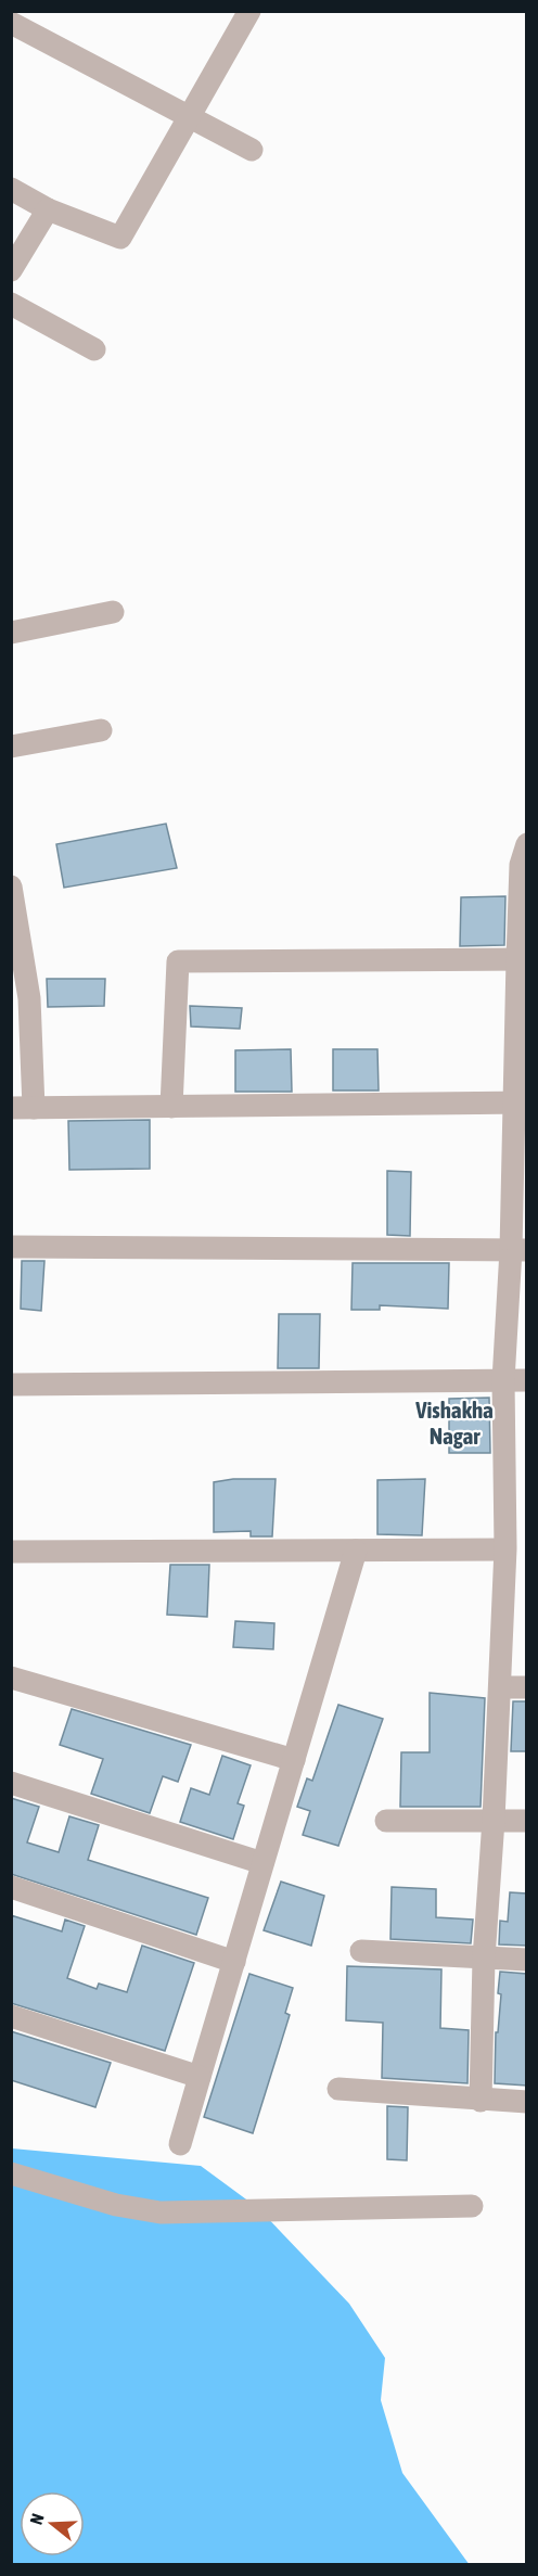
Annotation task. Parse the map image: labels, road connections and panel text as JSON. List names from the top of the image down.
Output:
{
  "districts": ["Vishakha Nagar"],
  "north": "left"
}
